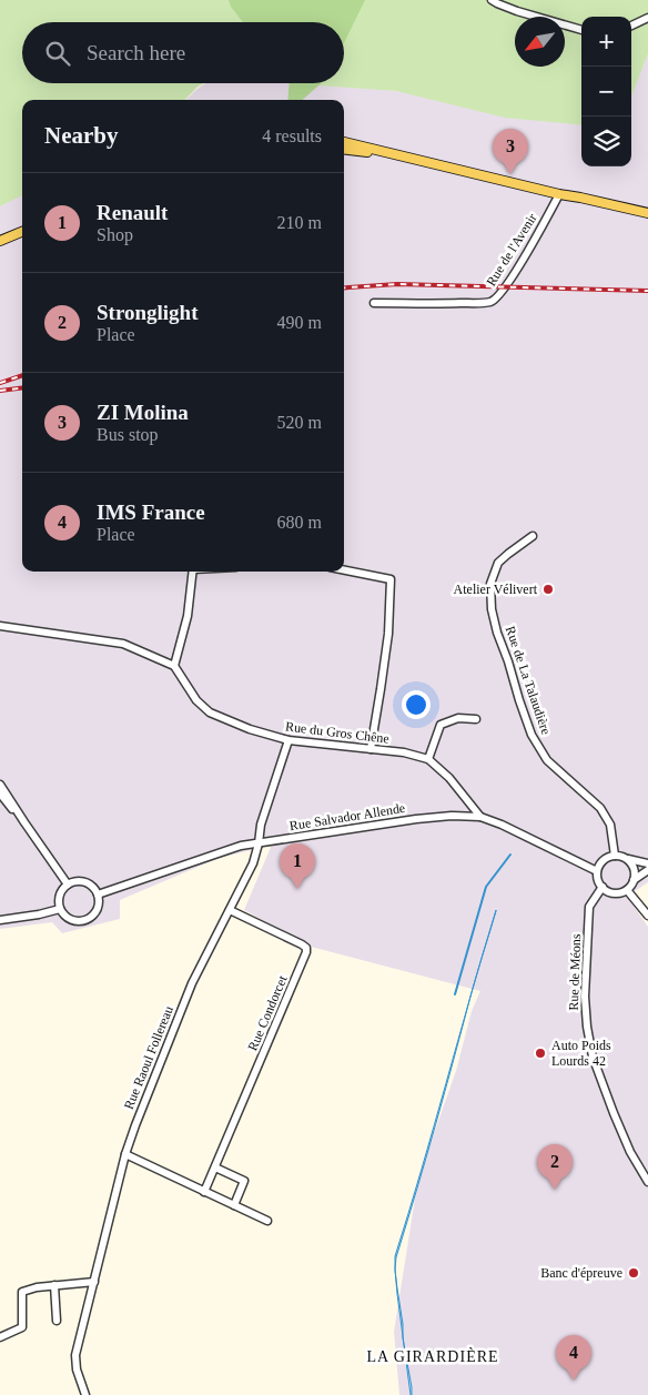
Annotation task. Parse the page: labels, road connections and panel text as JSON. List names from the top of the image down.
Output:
{
  "streets": {
    "street": [
      "Rue de l'Avenir",
      "Rue de La Talaudière",
      "Rue du Gros Chêne",
      "Rue Salvador Allende",
      "Rue de Méons",
      "Rue Condorcet",
      "Rue Raoul Follereau"
    ]
  },
  "crossings": [
    ["Rue de La Talaudière", "Rue Salvador Allende"],
    ["Rue de La Talaudière", "Rue de Méons"],
    ["Rue du Gros Chêne", "Rue Salvador Allende"],
    ["Rue du Gros Chêne", "Rue Raoul Follereau"],
    ["Rue Salvador Allende", "Rue de Méons"],
    ["Rue Salvador Allende", "Rue Raoul Follereau"],
    ["Rue Condorcet", "Rue Raoul Follereau"]
  ],
  "districts": ["LA GIRARDIÈRE"],
  "places": ["Atelier Vélivert", "Auto Poids Lourds 42", "Banc d'épreuve"],
  "north": "bottom left",
  "page": {
    "map_buttons": ["+", "−"],
    "search": "Search here",
    "heading": ["Nearby", "4 results"],
    "pins": [
      "3",
      "1",
      "2",
      "4"
    ],
    "list": [
      {
        "mark": "1",
        "name": "Renault",
        "note": "Shop",
        "value": "210 m"
      },
      {
        "mark": "2",
        "name": "Stronglight",
        "note": "Place",
        "value": "490 m"
      },
      {
        "mark": "3",
        "name": "ZI Molina",
        "note": "Bus stop",
        "value": "520 m"
      },
      {
        "mark": "4",
        "name": "IMS France",
        "note": "Place",
        "value": "680 m"
      }
    ]
  }
}
